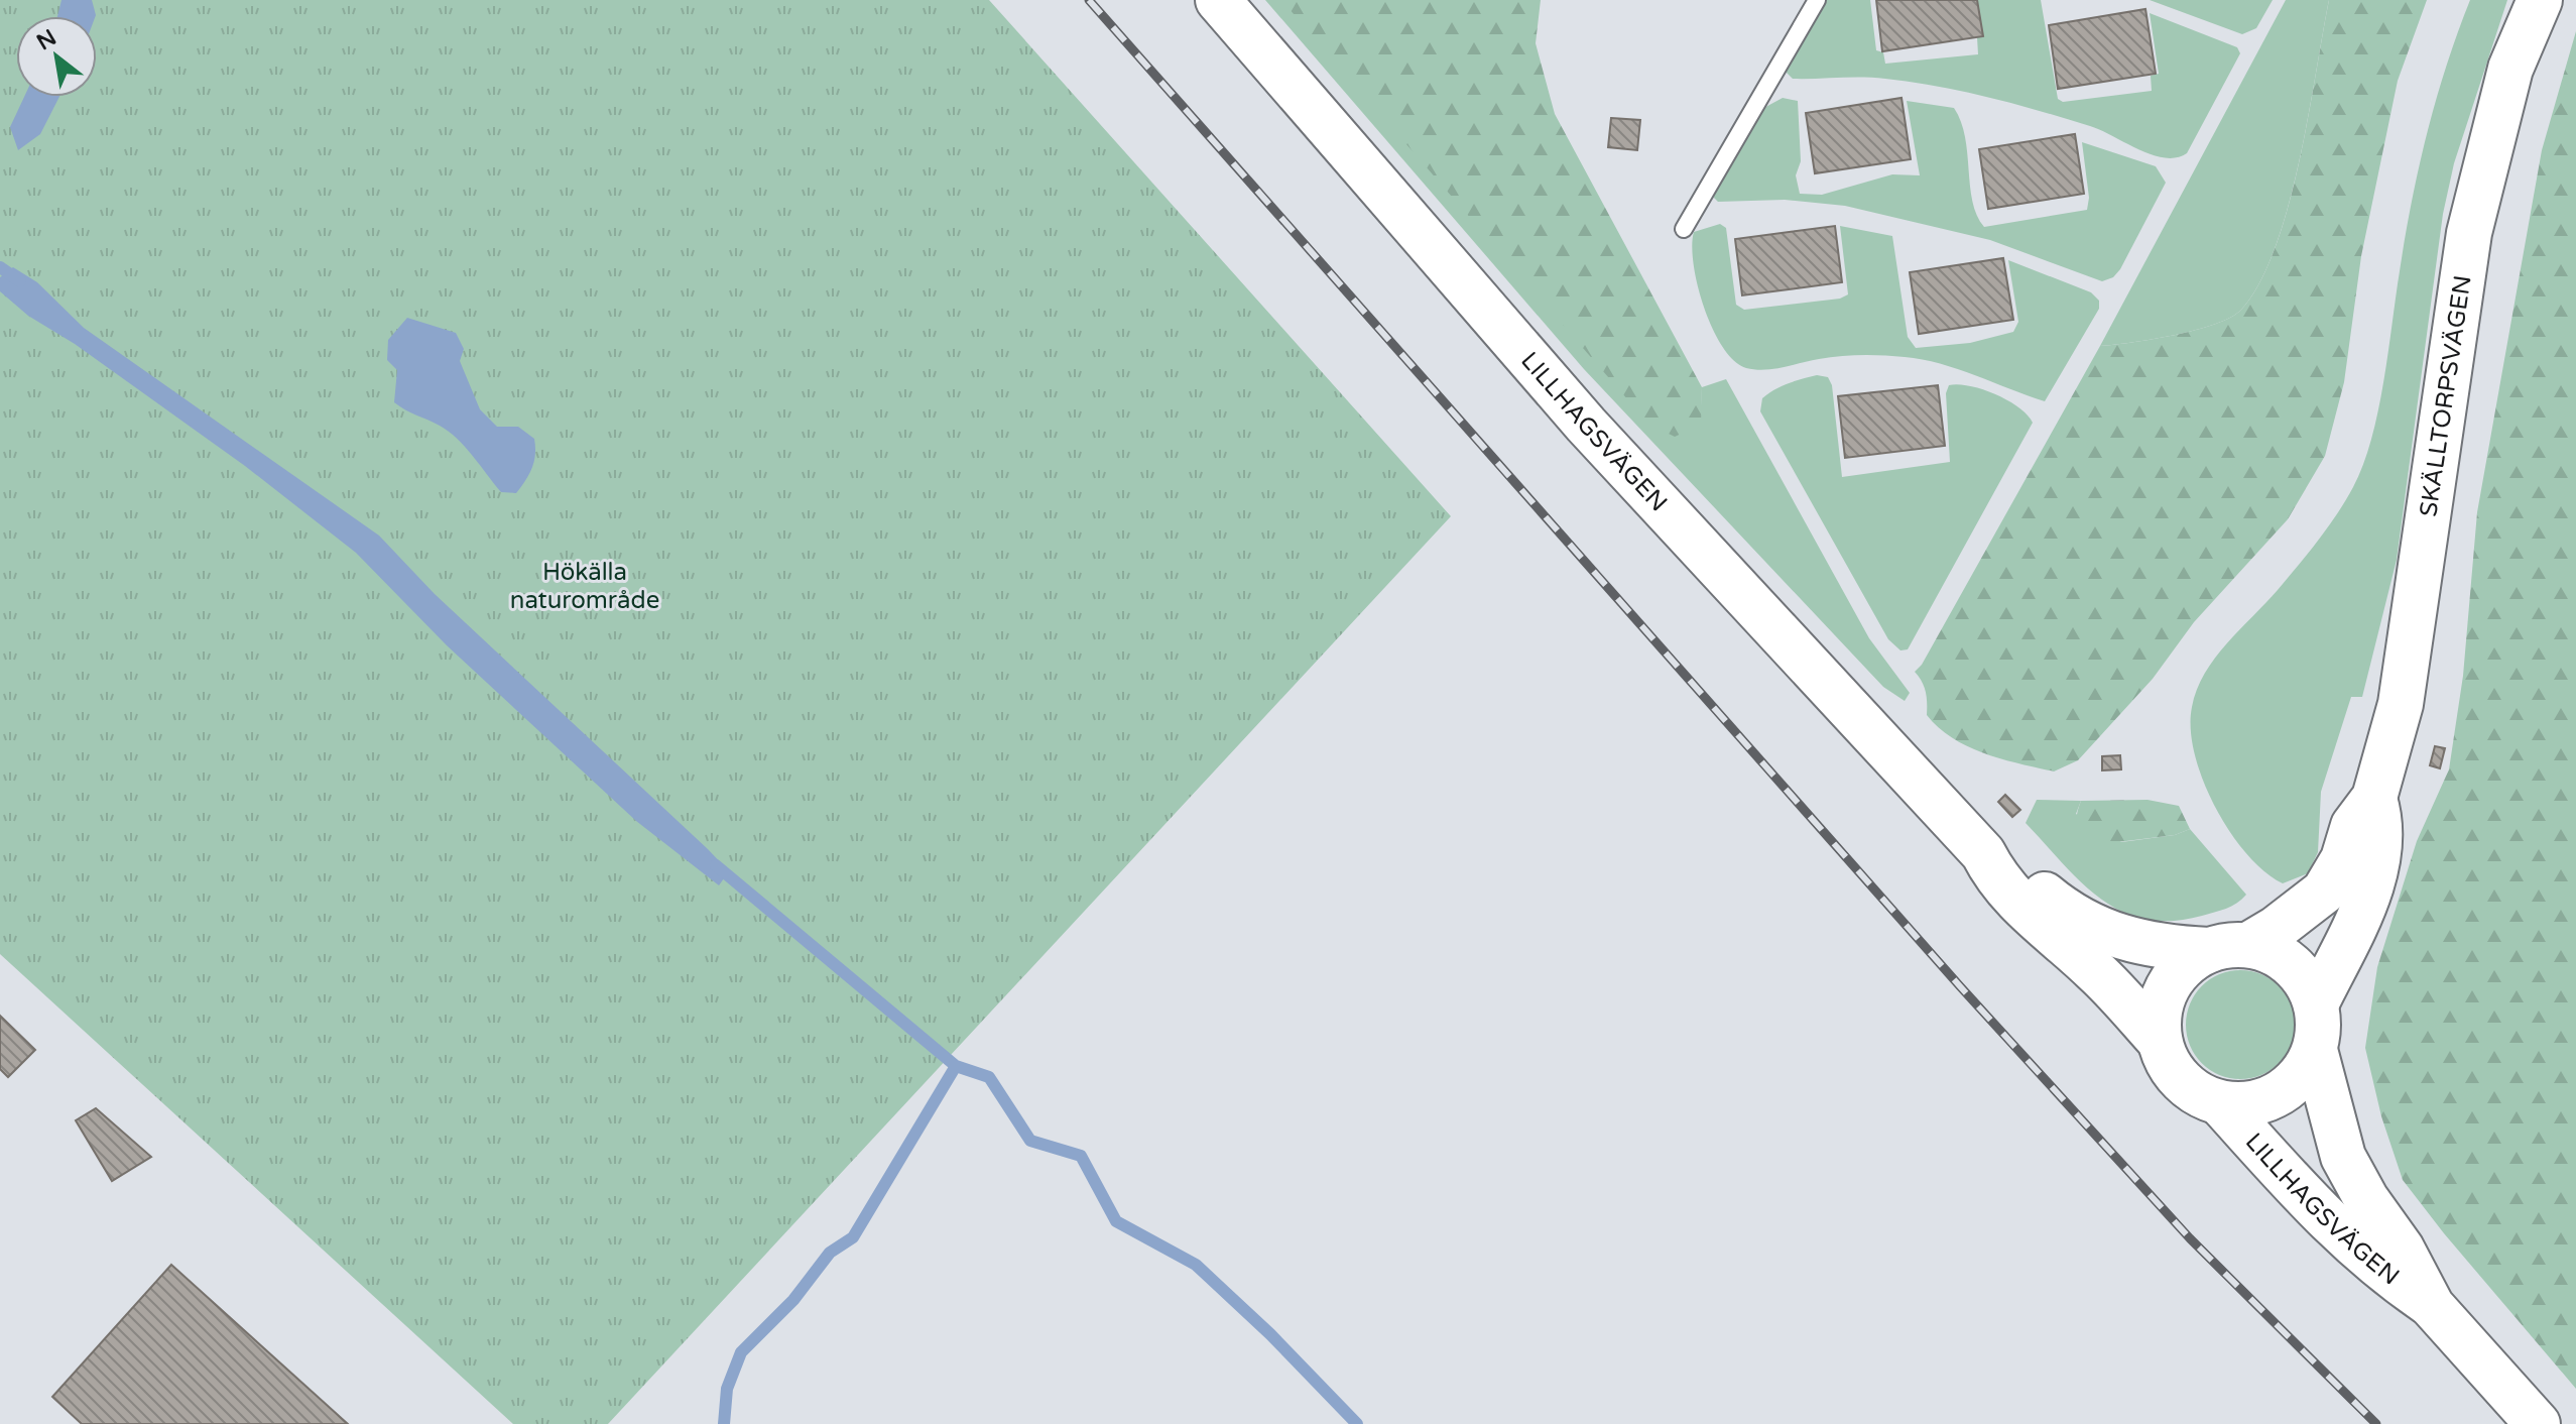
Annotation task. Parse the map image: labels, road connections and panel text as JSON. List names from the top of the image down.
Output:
{
  "streets": {
    "street": ["SKÄLLTORPSVÄGEN", "LILLHAGSVÄGEN"]
  },
  "crossings": [
    ["SKÄLLTORPSVÄGEN", "LILLHAGSVÄGEN"]
  ],
  "parks": ["Hökälla naturområde"],
  "north": "top left"
}
